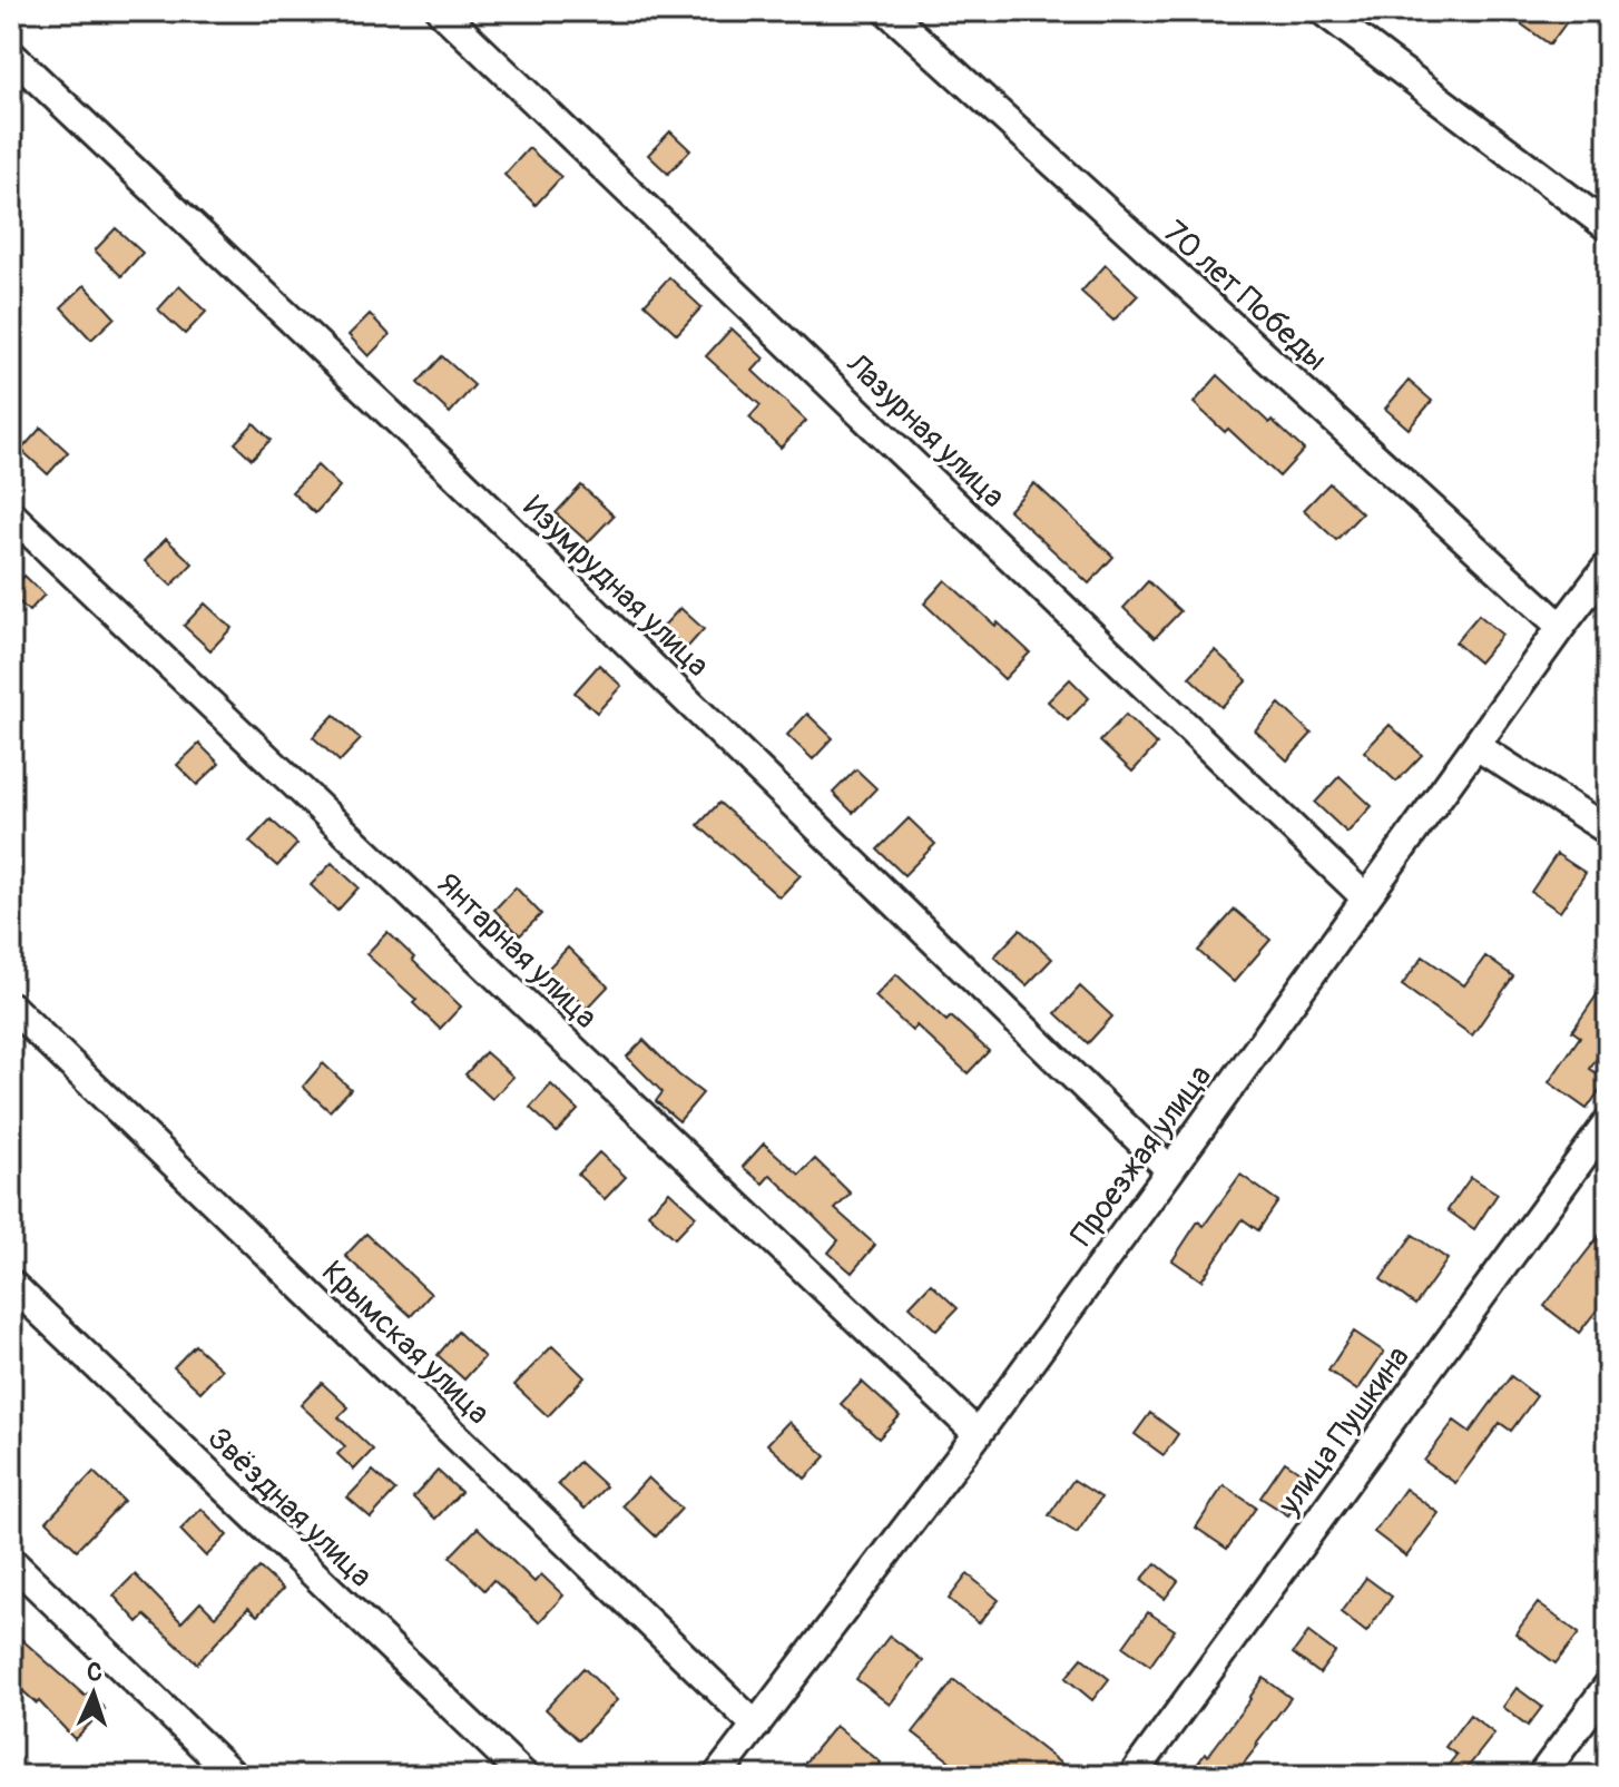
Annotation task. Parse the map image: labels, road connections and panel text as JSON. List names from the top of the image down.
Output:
{
  "streets": {
    "street": [
      "70 лет Победы",
      "Лазурная улица",
      "Изумрудная улица",
      "Янтарная улица",
      "Проезжая улица",
      "Крымская улица",
      "улица Пушкина",
      "Звёздная улица"
    ]
  },
  "crossings": [
    ["70 лет Победы", "Проезжая улица"],
    ["Лазурная улица", "Проезжая улица"],
    ["Изумрудная улица", "Проезжая улица"],
    ["Янтарная улица", "Проезжая улица"],
    ["Проезжая улица", "Крымская улица"]
  ],
  "north": "top"
}
